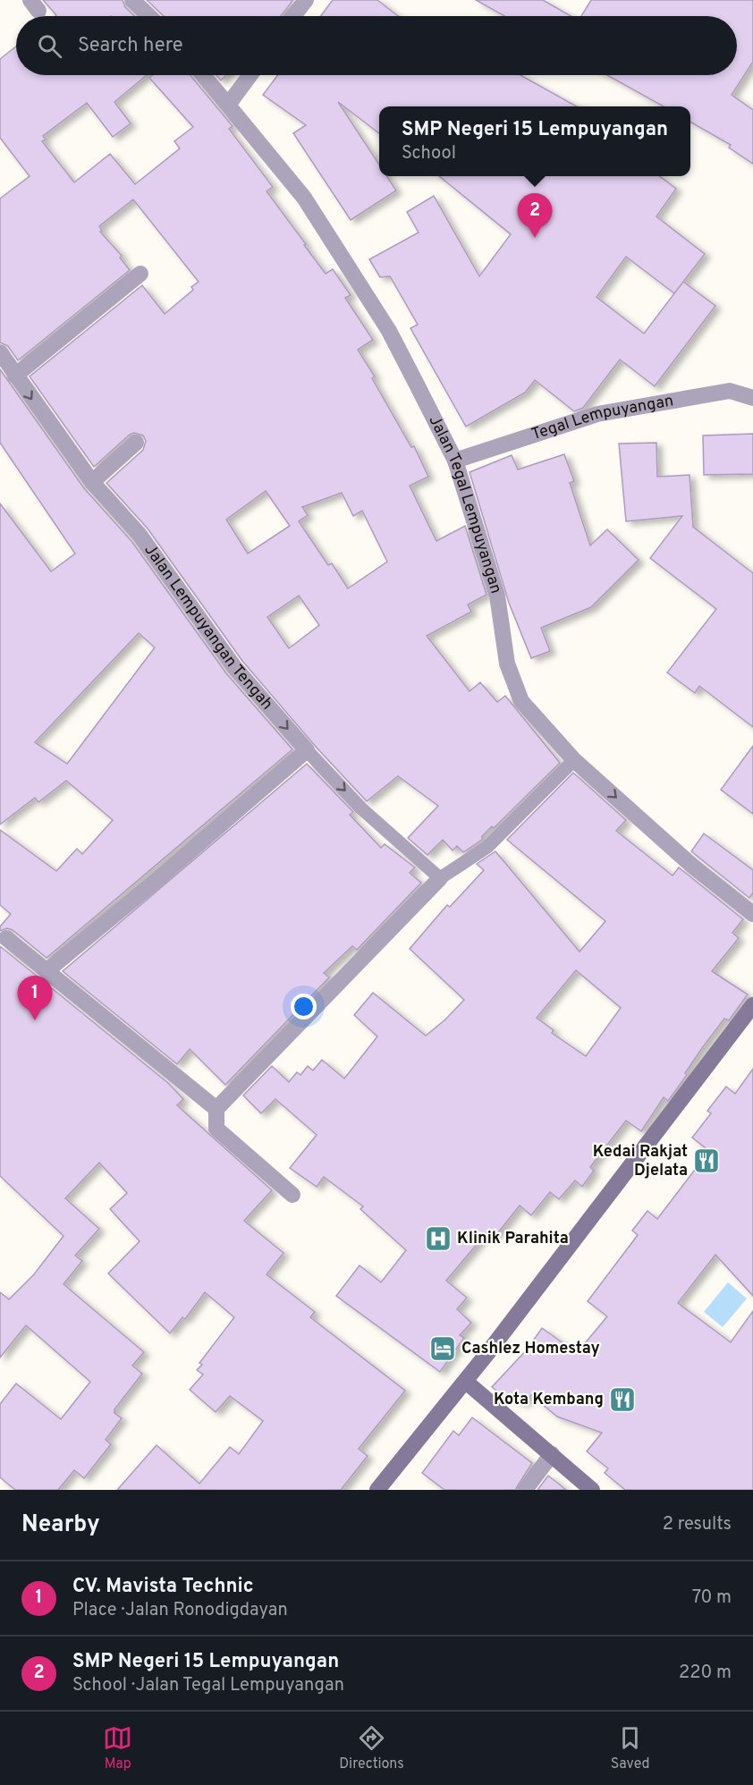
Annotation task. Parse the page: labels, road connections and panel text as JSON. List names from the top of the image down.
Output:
{
  "streets": {
    "street": ["Tegal Lempuyangan", "Jalan Tegal Lempuyangan", "Jalan Lempuyangan Tengah"]
  },
  "crossings": [
    ["Tegal Lempuyangan", "Jalan Tegal Lempuyangan"]
  ],
  "one_way": ["Jalan Lempuyangan Tengah"],
  "places": {
    "restaurant": ["Kedai Rakjat Djelata", "Kota Kembang"],
    "hospital": ["Klinik Parahita"],
    "hotel": ["Cashlez Homestay"]
  },
  "page": {
    "search": "Search here",
    "popup": ["SMP Negeri 15 Lempuyangan", "School"],
    "pins": ["2", "1"],
    "heading": ["Nearby", "2 results"],
    "list": [
      {
        "mark": "1",
        "name": "CV. Mavista Technic",
        "note": "Place · Jalan Ronodigdayan",
        "value": "70 m"
      },
      {
        "mark": "2",
        "name": "SMP Negeri 15 Lempuyangan",
        "note": "School · Jalan Tegal Lempuyangan",
        "value": "220 m"
      }
    ],
    "nav": ["Map", "Directions", "Saved"]
  }
}
